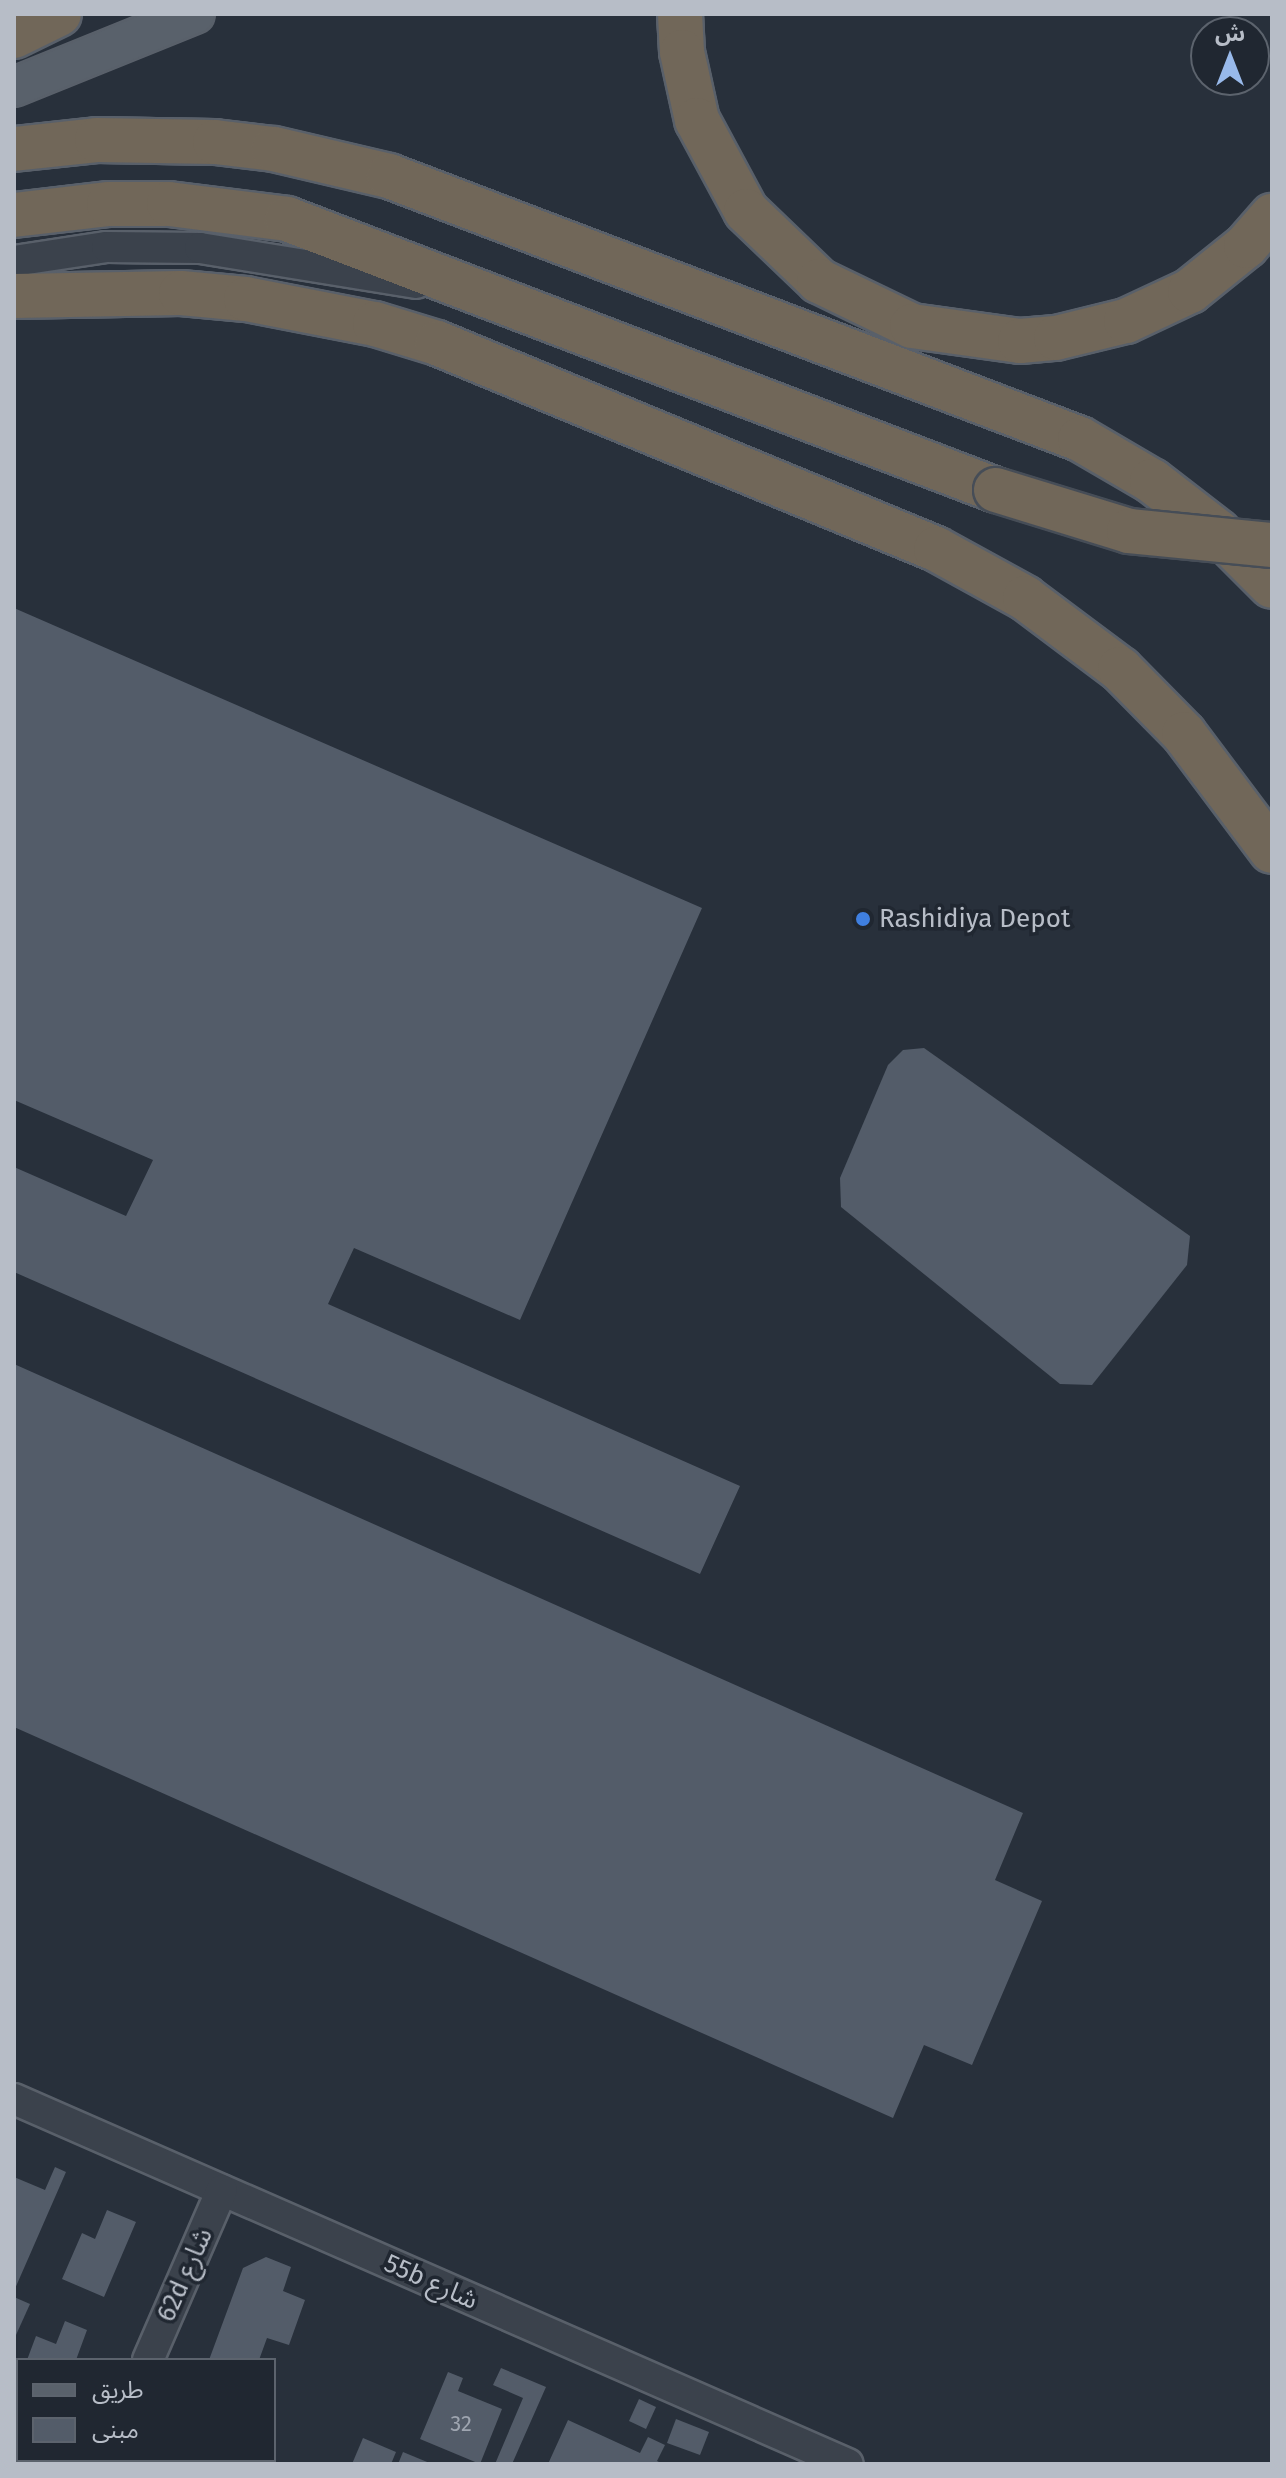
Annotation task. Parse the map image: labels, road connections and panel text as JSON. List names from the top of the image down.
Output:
{
  "streets": {
    "street": ["62d شارع", "55b شارع"]
  },
  "crossings": [
    ["62d شارع", "55b شارع"]
  ],
  "places": ["Rashidiya Depot"],
  "house_numbers": ["32"],
  "legend": ["طريق", "مبنى"],
  "north": "top"
}
